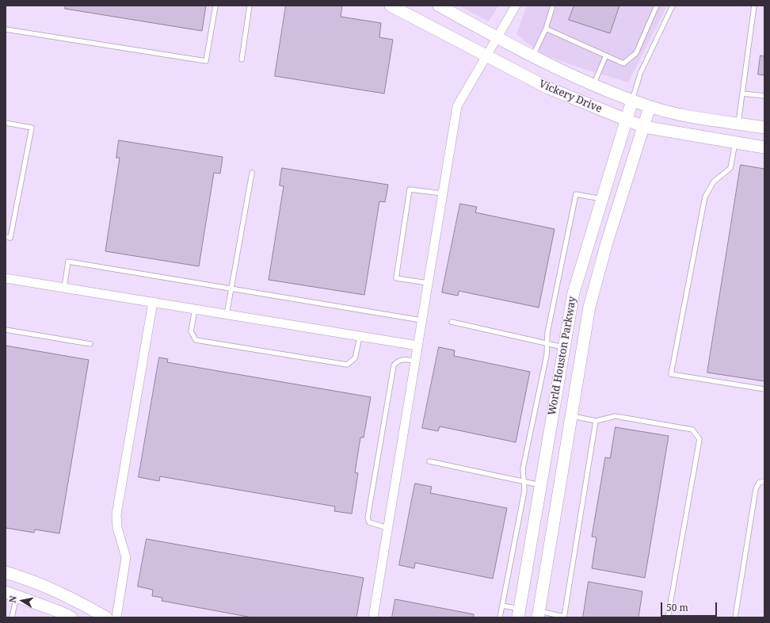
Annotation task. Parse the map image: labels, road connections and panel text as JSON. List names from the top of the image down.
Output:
{
  "streets": {
    "street": ["Vickery Drive", "World Houston Parkway"]
  },
  "crossings": [
    ["Vickery Drive", "World Houston Parkway"]
  ],
  "scale_bar": "50 m",
  "north": "left"
}
